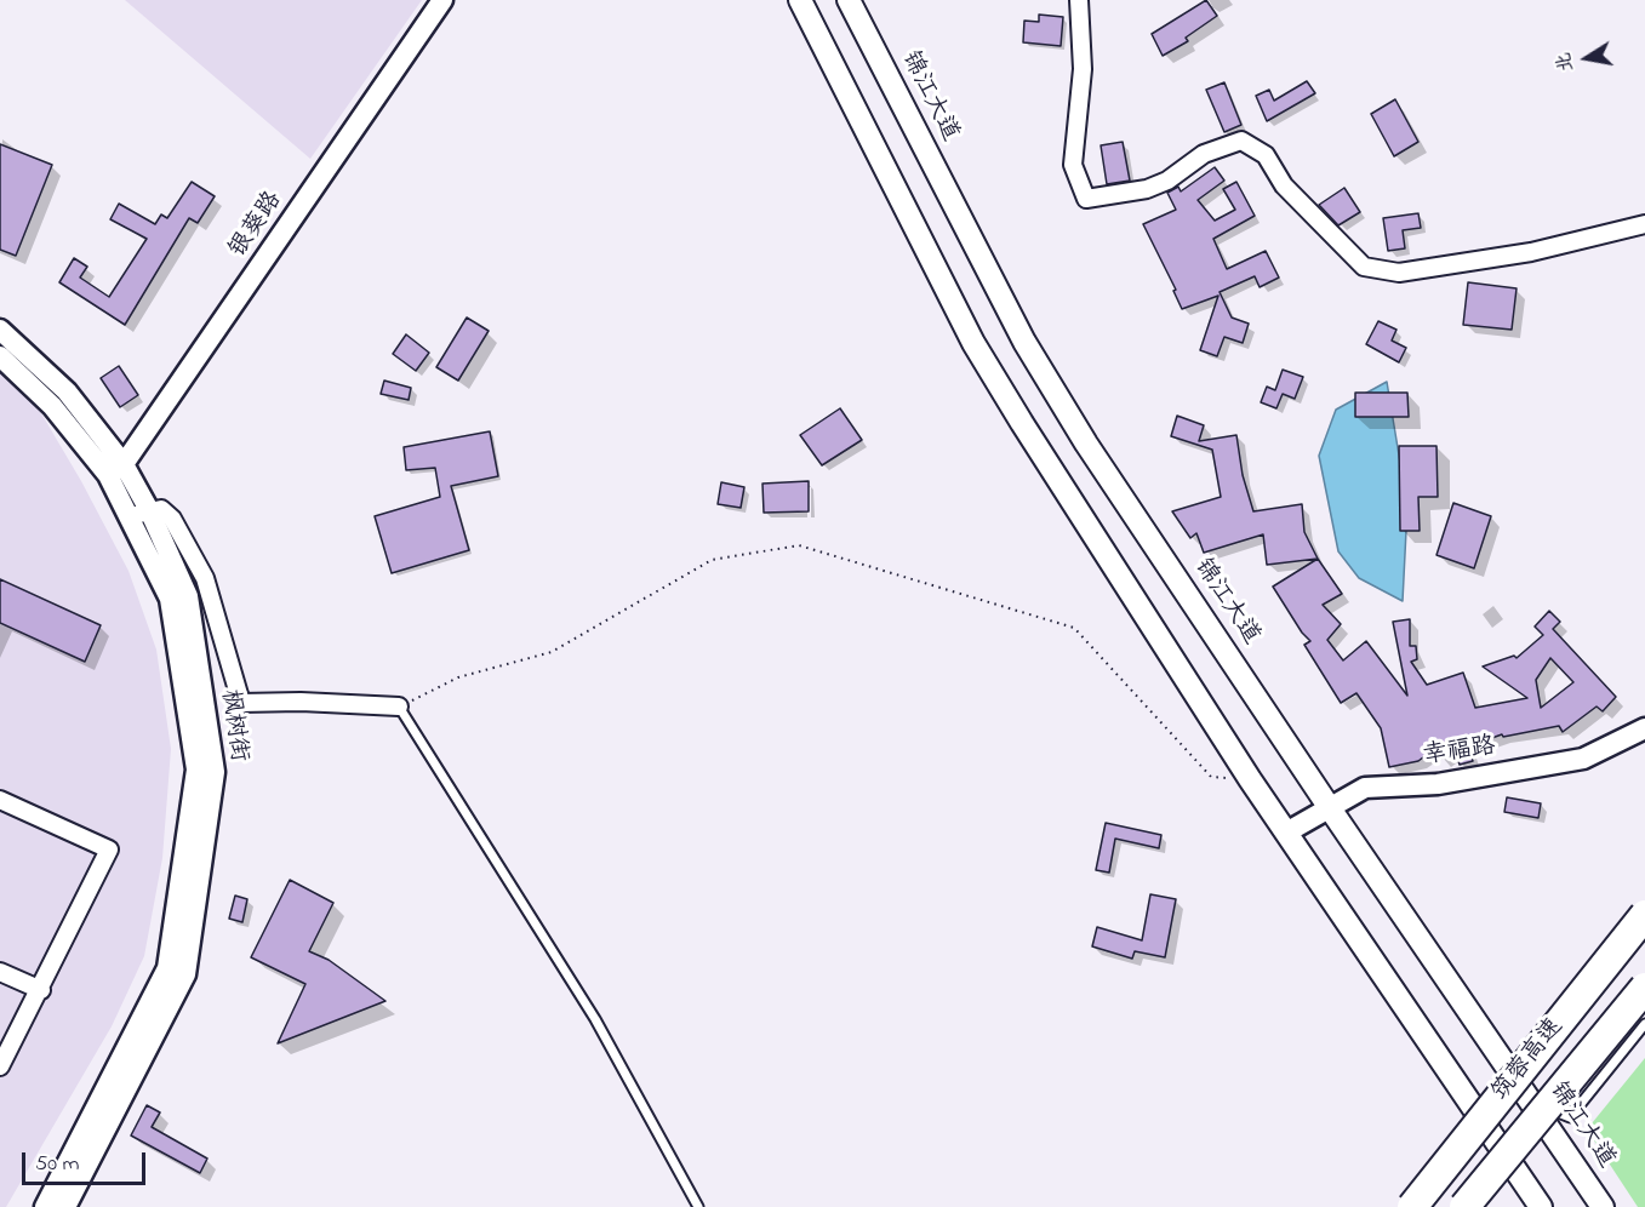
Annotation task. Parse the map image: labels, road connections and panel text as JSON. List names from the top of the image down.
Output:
{
  "streets": {
    "highway": ["筑蓉高速"],
    "main road": ["锦江大道"],
    "street": ["银葵路", "枫树街", "幸福路"]
  },
  "crossings": [
    ["锦江大道", "幸福路"],
    ["银葵路", "枫树街"]
  ],
  "scale_bar": "50 m",
  "north": "left"
}
